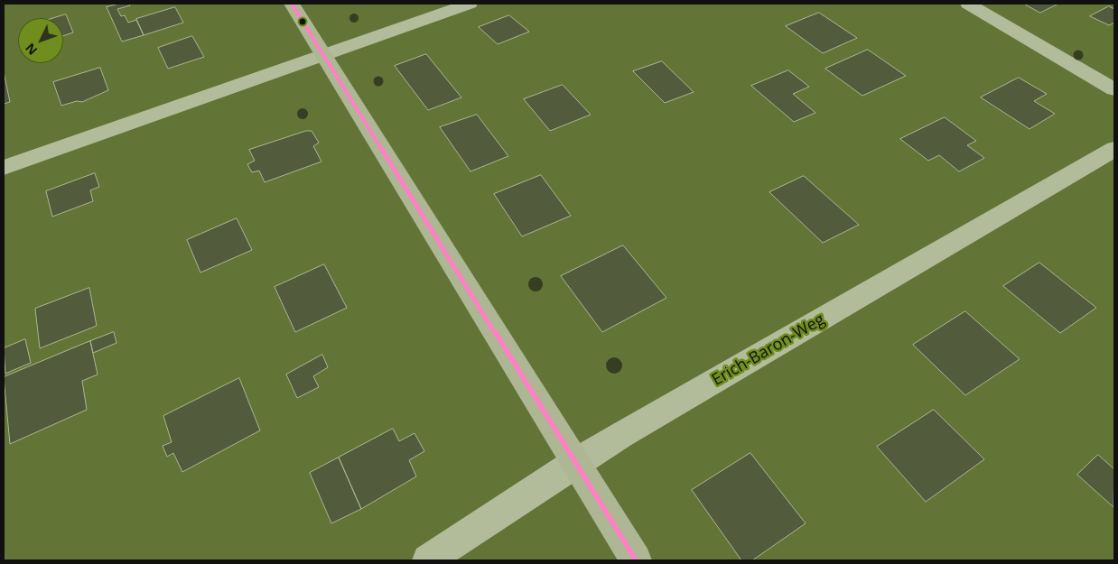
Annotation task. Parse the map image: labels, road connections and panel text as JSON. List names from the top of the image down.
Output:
{
  "streets": {
    "street": ["Erich-Baron-Weg"]
  },
  "north": "bottom left"
}
